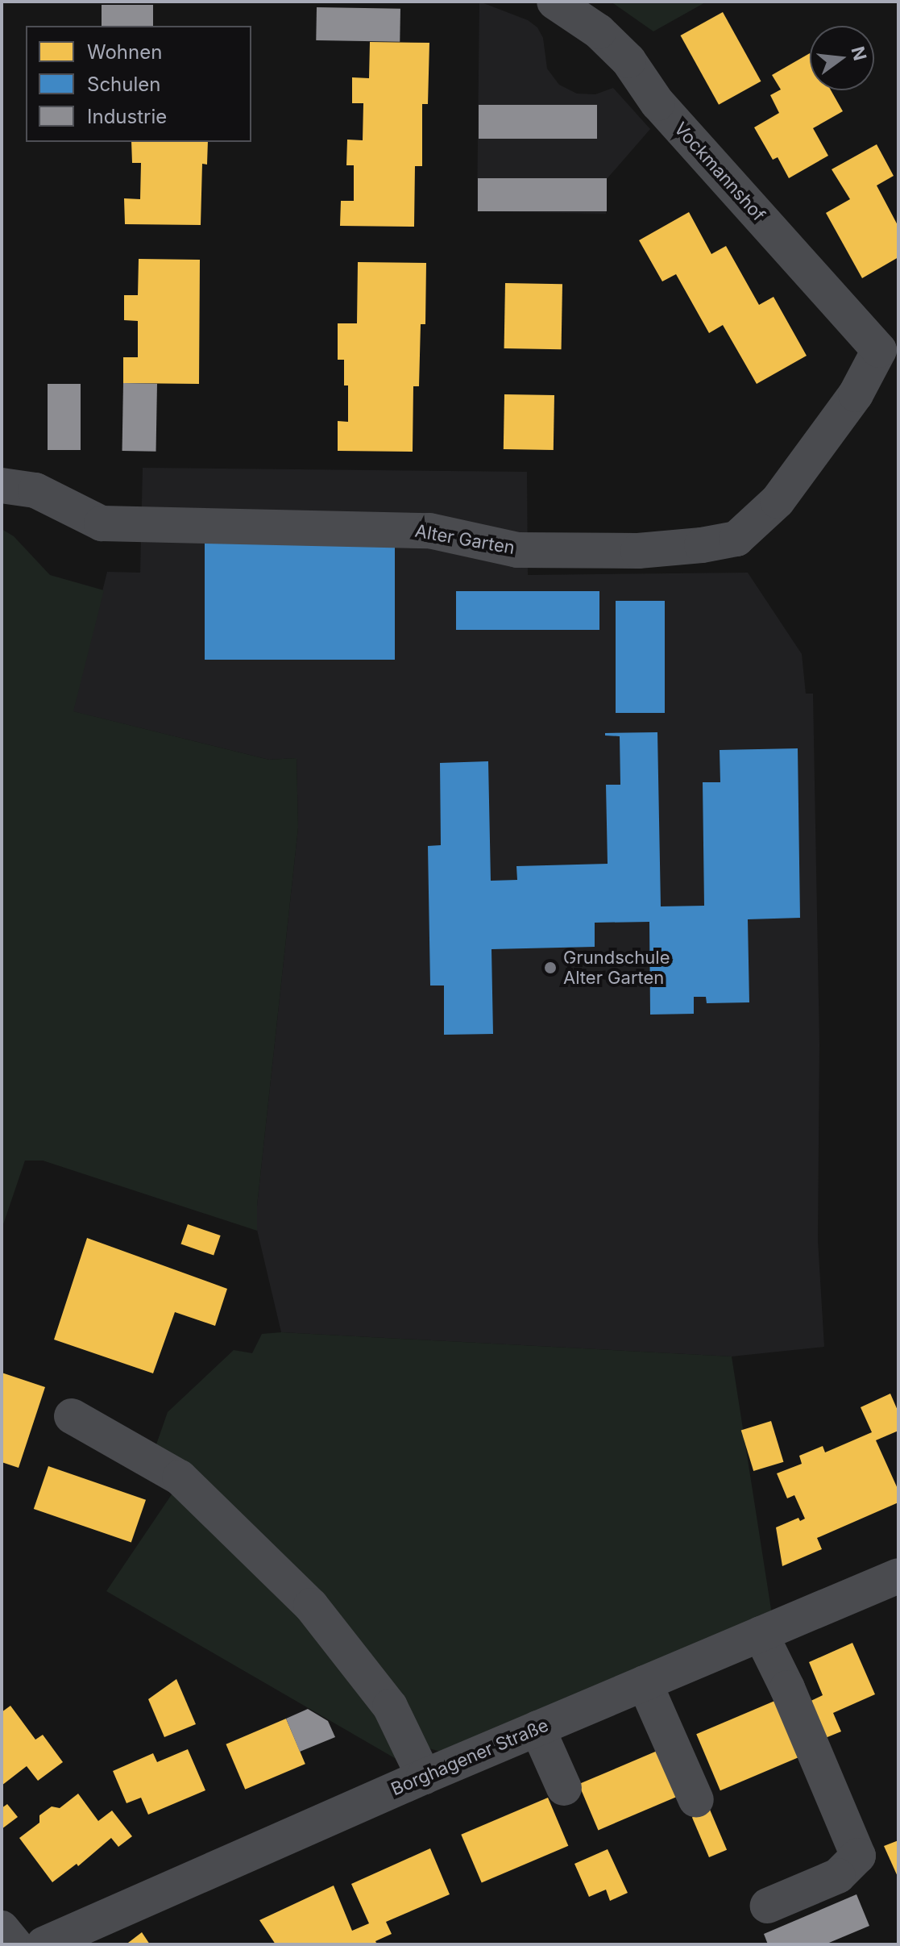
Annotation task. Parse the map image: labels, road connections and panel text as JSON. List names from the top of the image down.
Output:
{
  "streets": {
    "street": ["Vockmannshof", "Alter Garten", "Borghagener Straße"]
  },
  "crossings": [
    ["Vockmannshof", "Alter Garten"]
  ],
  "places": ["Grundschule Alter Garten"],
  "legend": ["Wohnen", "Schulen", "Industrie"],
  "north": "right"
}
